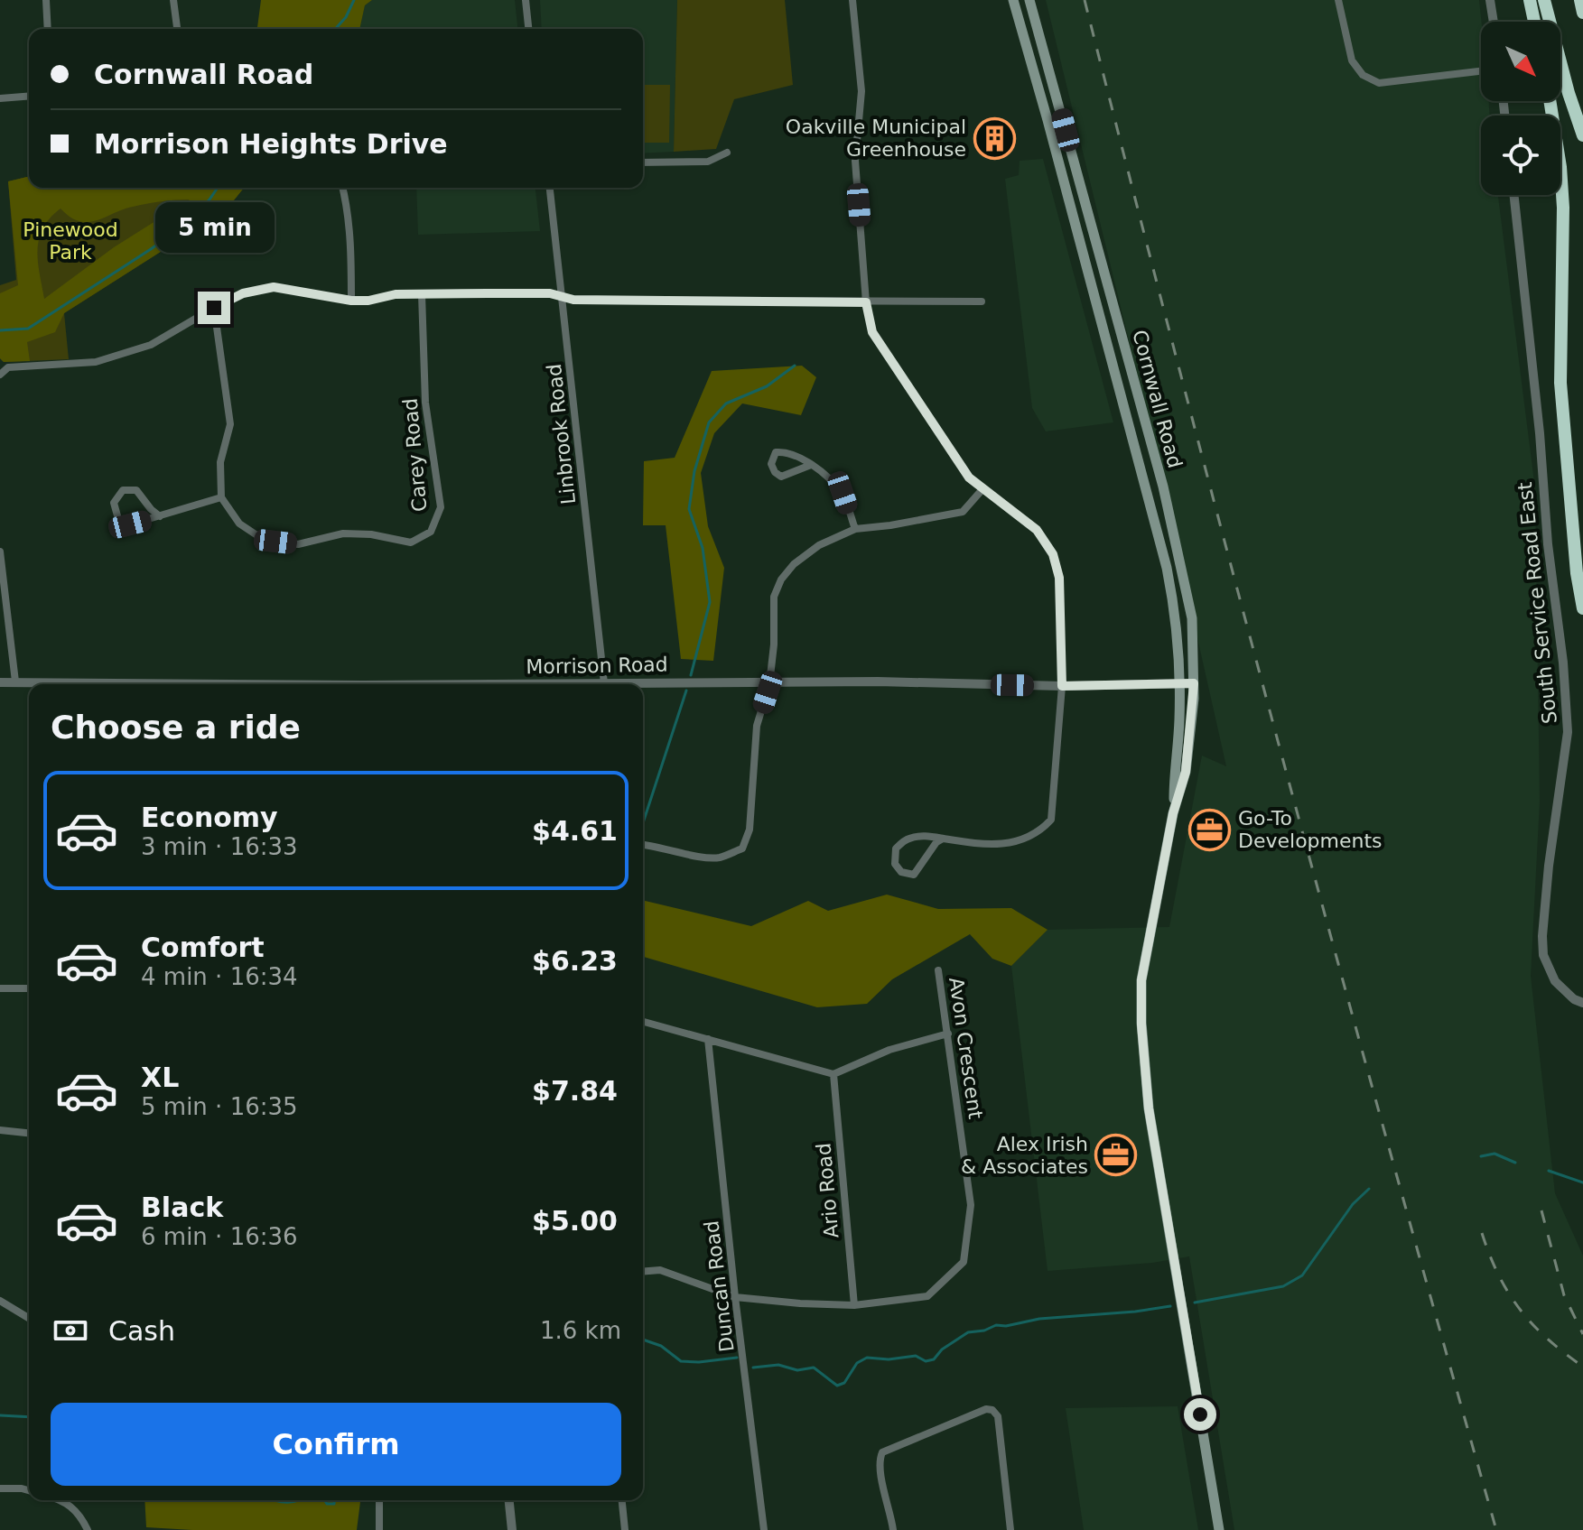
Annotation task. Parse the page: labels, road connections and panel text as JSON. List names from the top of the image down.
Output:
{
  "streets": {
    "main road": ["Cornwall Road"],
    "street": [
      "Linbrook Road",
      "Carey Road",
      "South Service Road East",
      "Morrison Road",
      "Avon Crescent",
      "Ario Road",
      "Duncan Road"
    ]
  },
  "crossings": [
    ["Cornwall Road", "Morrison Road"],
    ["Linbrook Road", "Morrison Road"],
    ["Avon Crescent", "Ario Road"],
    ["Avon Crescent", "Duncan Road"]
  ],
  "parks": ["Pinewood Park"],
  "places": {
    "building": ["Oakville Municipal Greenhouse"],
    "office": ["Go-To Developments", "Alex Irish & Associates"]
  },
  "north": "bottom right",
  "page": {
    "banner": ["Cornwall Road", "Morrison Heights Drive"],
    "bubble": "5 min",
    "heading": "Choose a ride",
    "list": [
      {
        "name": "Economy",
        "note": "3 min · 16:33",
        "value": "$4.61"
      },
      {
        "name": "Comfort",
        "note": "4 min · 16:34",
        "value": "$6.23"
      },
      {
        "name": "XL",
        "note": "5 min · 16:35",
        "value": "$7.84"
      },
      {
        "name": "Black",
        "note": "6 min · 16:36",
        "value": "$5.00"
      }
    ],
    "pay": ["Cash", "1.6 km"],
    "buttons": "Confirm"
  }
}
